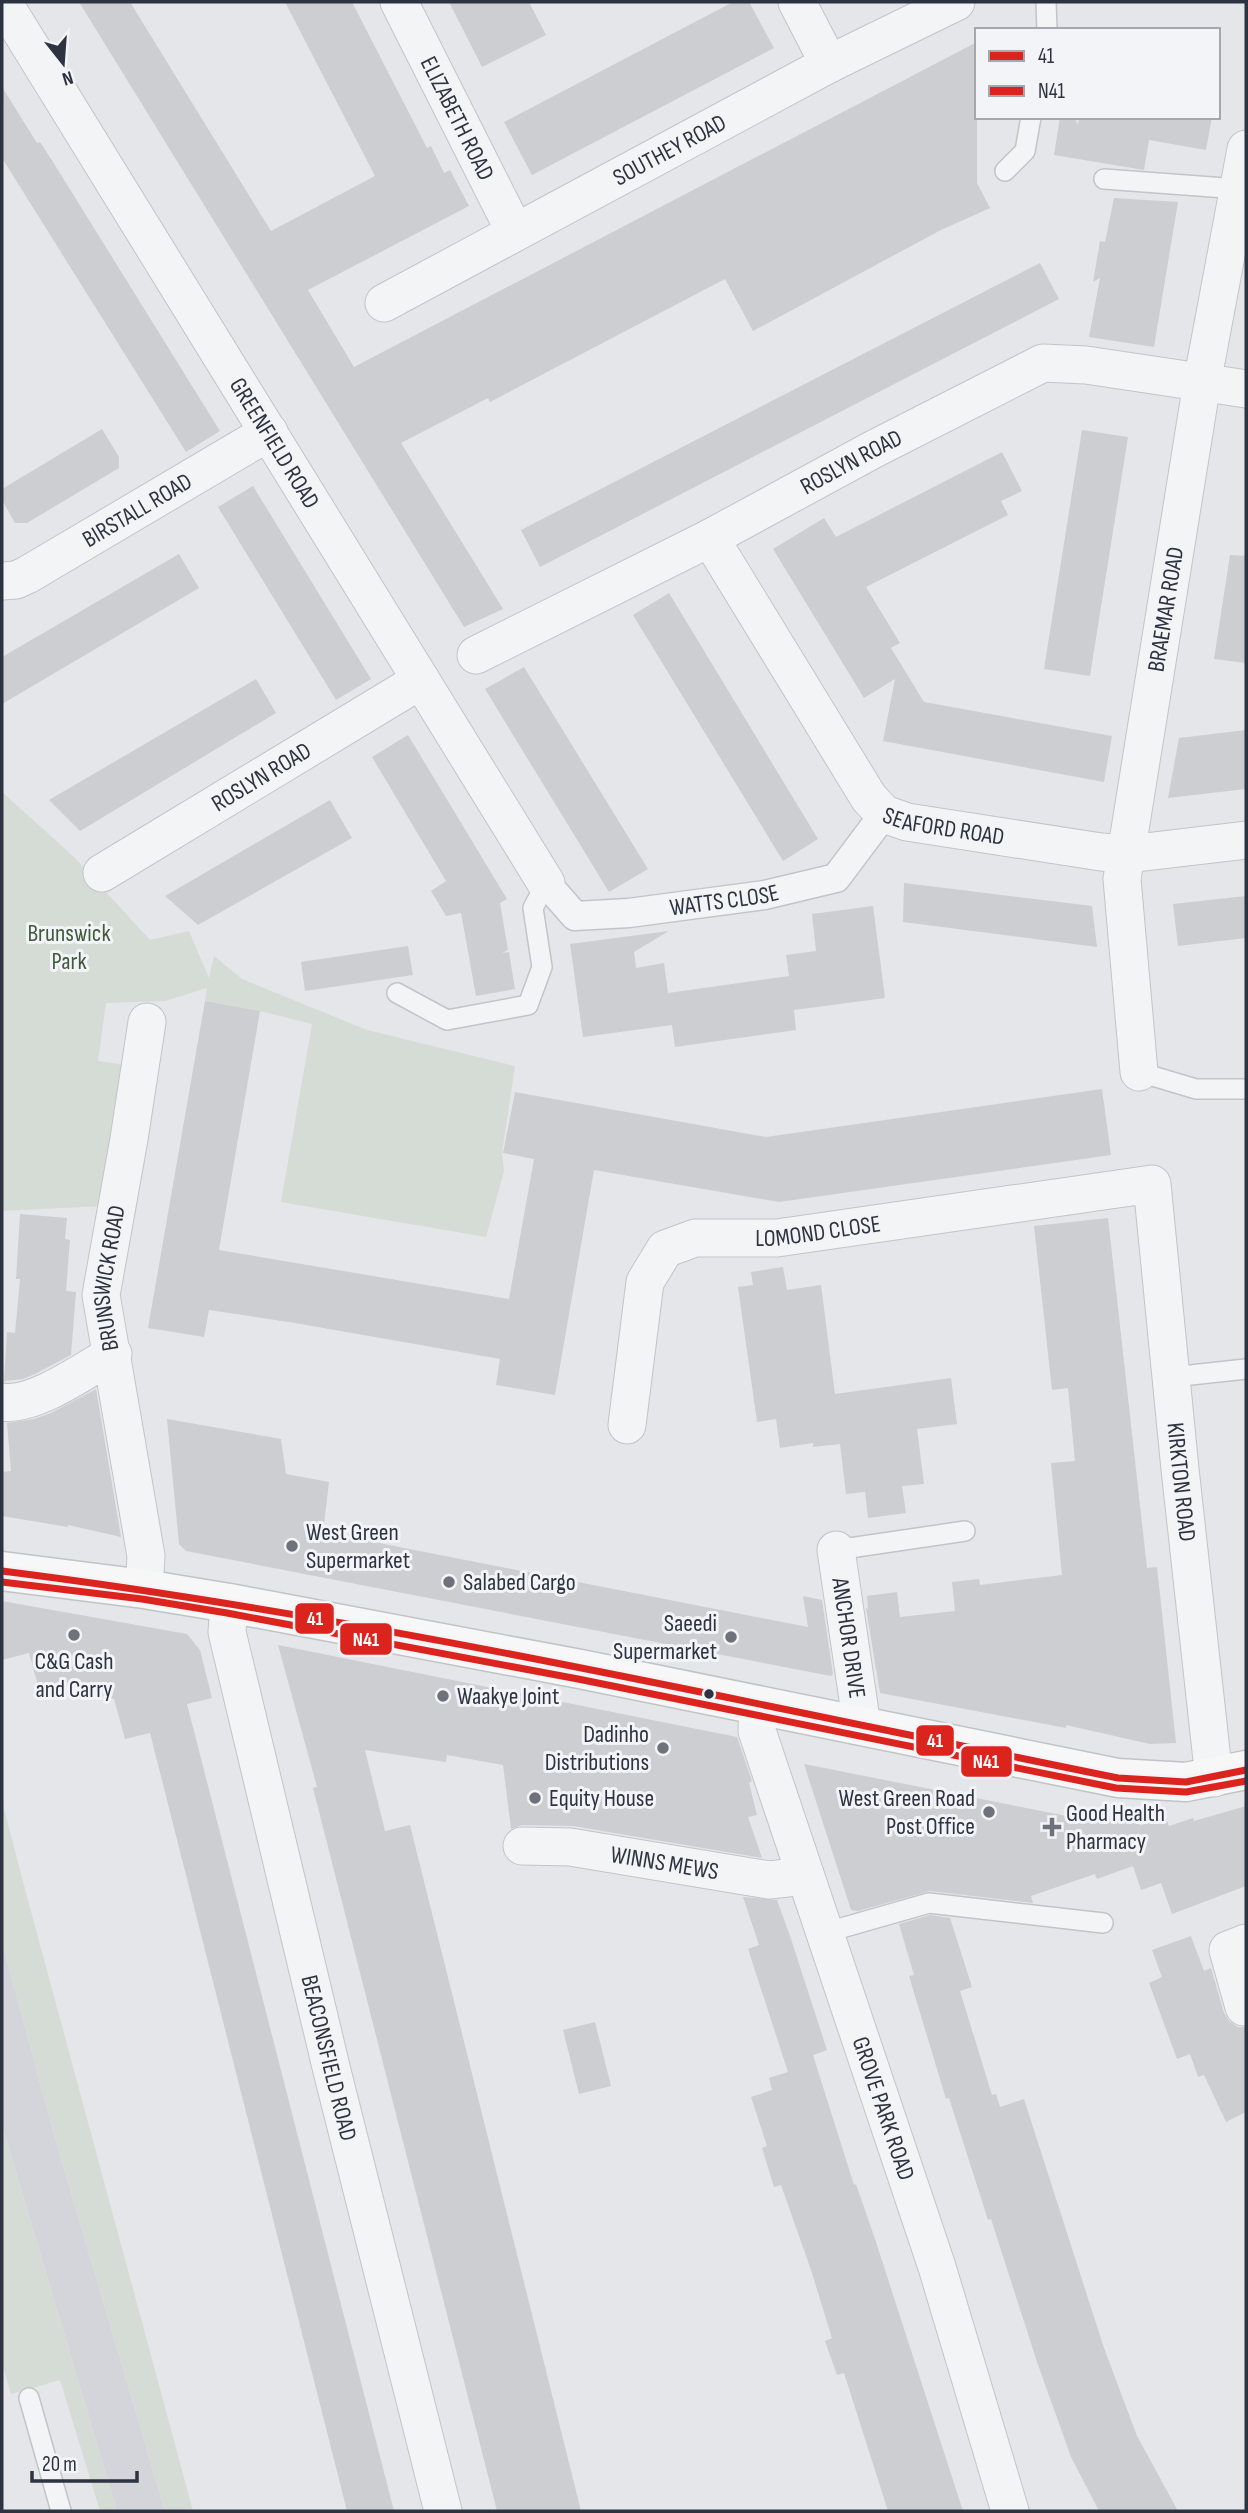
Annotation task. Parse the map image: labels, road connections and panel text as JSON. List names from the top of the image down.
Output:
{
  "streets": {
    "street": [
      "ELIZABETH ROAD",
      "SOUTHEY ROAD",
      "GREENFIELD ROAD",
      "ROSLYN ROAD",
      "BIRSTALL ROAD",
      "BRAEMAR ROAD",
      "SEAFORD ROAD",
      "WATTS CLOSE",
      "LOMOND CLOSE",
      "BRUNSWICK ROAD",
      "KIRKTON ROAD",
      "ANCHOR DRIVE",
      "WINNS MEWS",
      "BEACONSFIELD ROAD",
      "GROVE PARK ROAD"
    ]
  },
  "crossings": [
    ["ELIZABETH ROAD", "SOUTHEY ROAD"],
    ["GREENFIELD ROAD", "ROSLYN ROAD"],
    ["GREENFIELD ROAD", "BIRSTALL ROAD"],
    ["GREENFIELD ROAD", "WATTS CLOSE"],
    ["ROSLYN ROAD", "BRAEMAR ROAD"],
    ["ROSLYN ROAD", "SEAFORD ROAD"],
    ["BRAEMAR ROAD", "SEAFORD ROAD"],
    ["SEAFORD ROAD", "WATTS CLOSE"],
    ["LOMOND CLOSE", "KIRKTON ROAD"],
    ["WINNS MEWS", "GROVE PARK ROAD"]
  ],
  "parks": ["Brunswick Park"],
  "places": {
    "other": [
      "West Green Supermarket",
      "Salabed Cargo",
      "C&G Cash and Carry",
      "Saeedi Supermarket",
      "Waakye Joint",
      "Dadinho Distributions",
      "Equity House",
      "West Green Road Post Office"
    ],
    "health": ["Good Health Pharmacy"]
  },
  "lines": ["transit line 41", "transit line N41"],
  "legend": ["41", "N41"],
  "scale_bar": "20 m",
  "north": "bottom"
}
